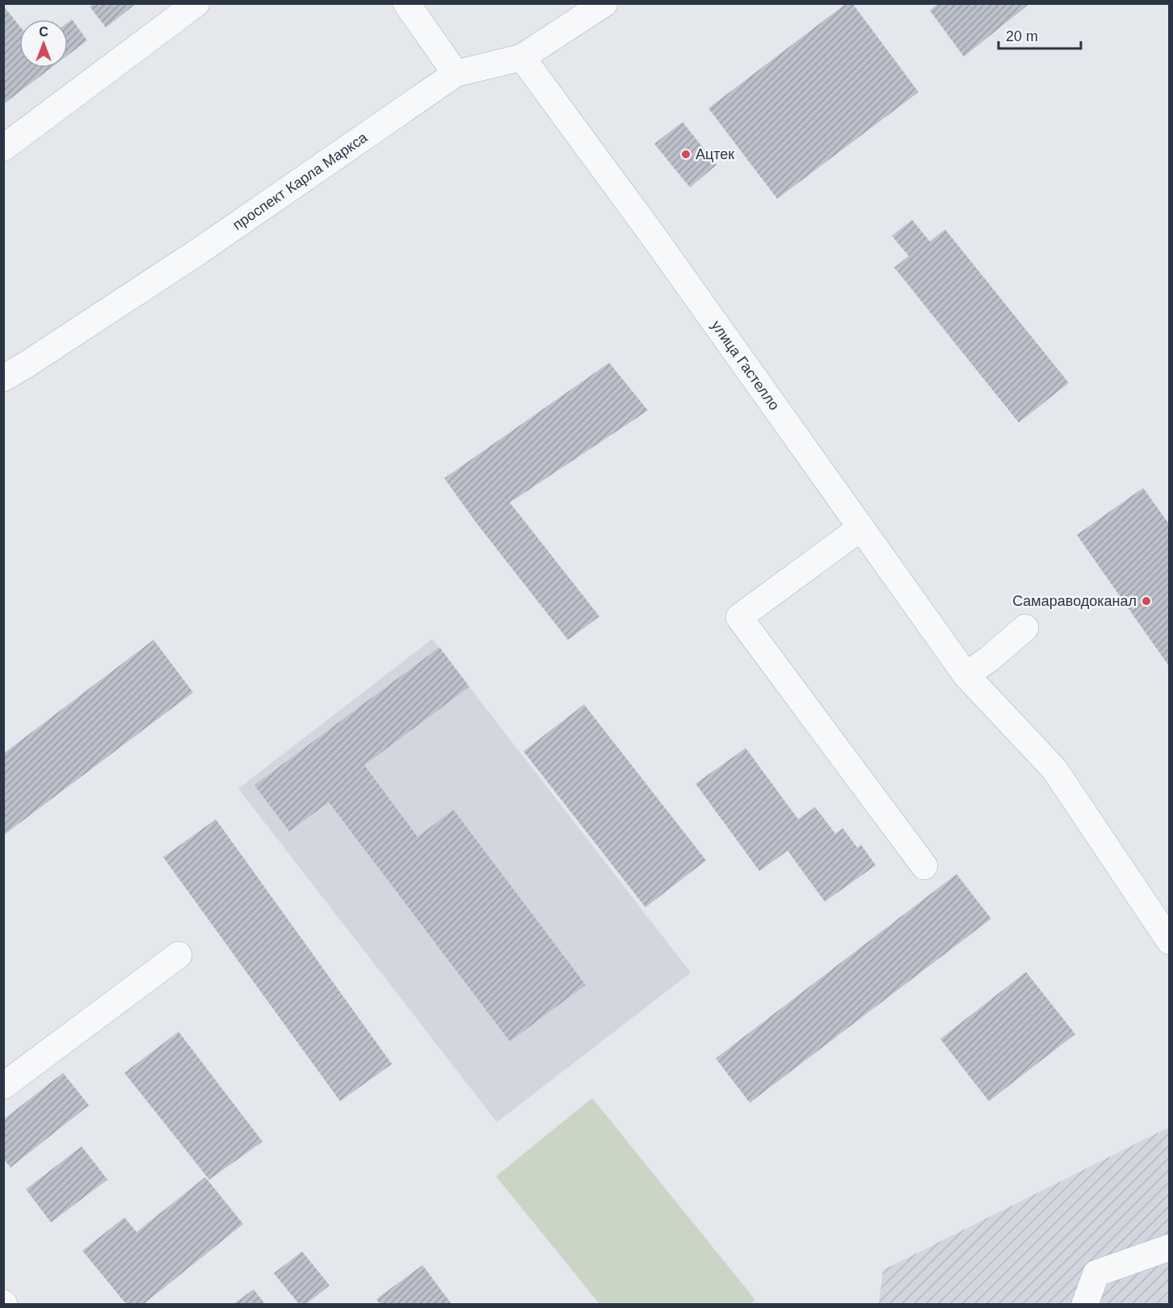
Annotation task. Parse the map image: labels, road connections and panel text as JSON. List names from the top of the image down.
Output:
{
  "streets": {
    "street": ["проспект Карла Маркса", "улица Гастелло"]
  },
  "crossings": [
    ["проспект Карла Маркса", "улица Гастелло"]
  ],
  "places": ["Ацтек", "Самараводоканал"],
  "scale_bar": "20 m",
  "north": "top"
}
